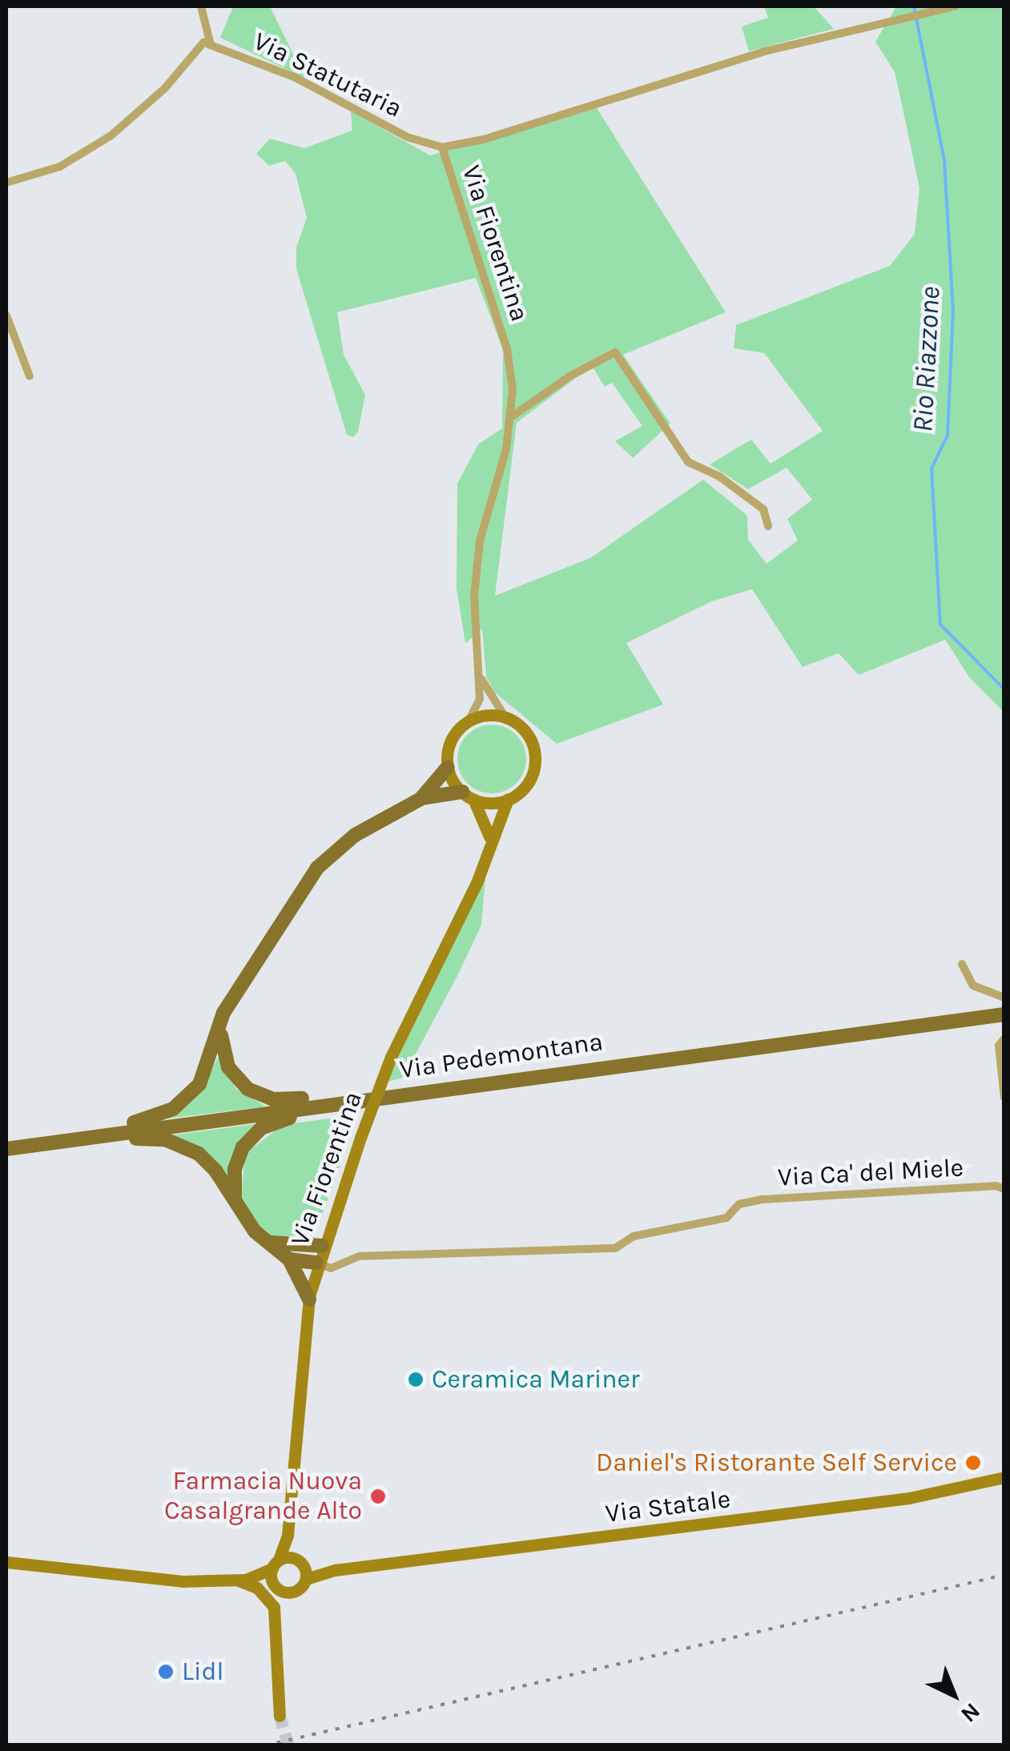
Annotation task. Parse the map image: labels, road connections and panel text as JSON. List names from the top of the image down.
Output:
{
  "streets": {
    "main road": ["Via Pedemontana"],
    "street": [
      "Via Statutaria",
      "Via Fiorentina",
      "Via Ca' del Miele",
      "Via Statale"
    ]
  },
  "crossings": [
    ["Via Statutaria", "Via Fiorentina"],
    ["Via Fiorentina", "Via Ca' del Miele"],
    ["Via Fiorentina", "Via Statale"]
  ],
  "water": ["Rio Riazzone"],
  "places": [
    "Ceramica Mariner",
    "Daniel's Ristorante Self Service",
    "Farmacia Nuova Casalgrande Alto",
    "Lidl"
  ],
  "north": "bottom right"
}
